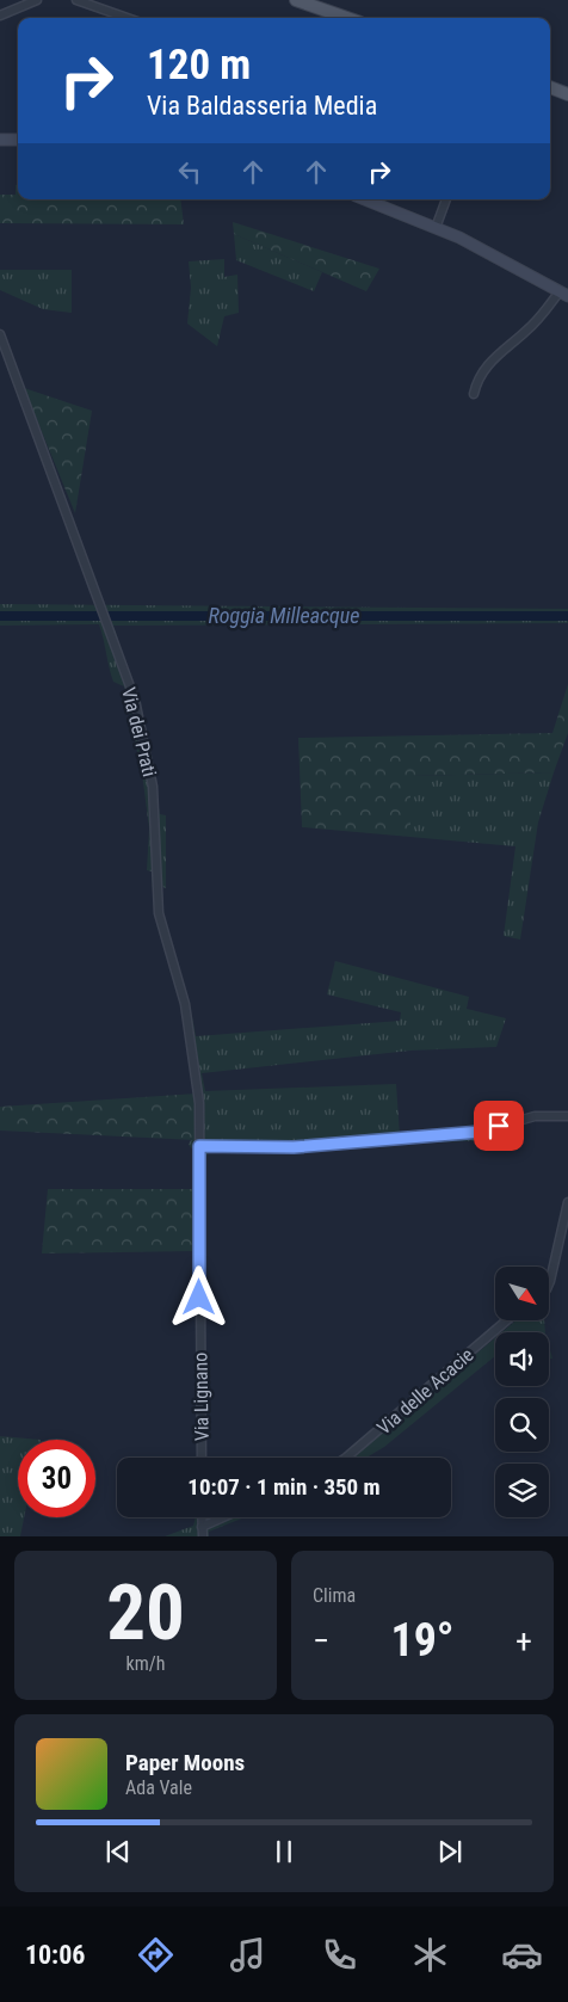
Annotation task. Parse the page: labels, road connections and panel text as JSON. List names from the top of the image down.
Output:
{
  "streets": {
    "street": ["Via dei Prati", "Via delle Acacie", "Via Lignano"]
  },
  "crossings": [
    ["Via dei Prati", "Via Lignano"]
  ],
  "water": ["Roggia Milleacque"],
  "north": "bottom right",
  "page": {
    "turn": ["120 m", "Via Baldasseria Media"],
    "limit": "30",
    "trip": "10:07 · 1 min · 350 m",
    "tile": [
      ["20", "km/h"],
      "Clima"
    ],
    "heat": ["−", "19°", "+"],
    "song": ["Paper Moons", "Ada Vale"],
    "tabs": "10:06"
  }
}
